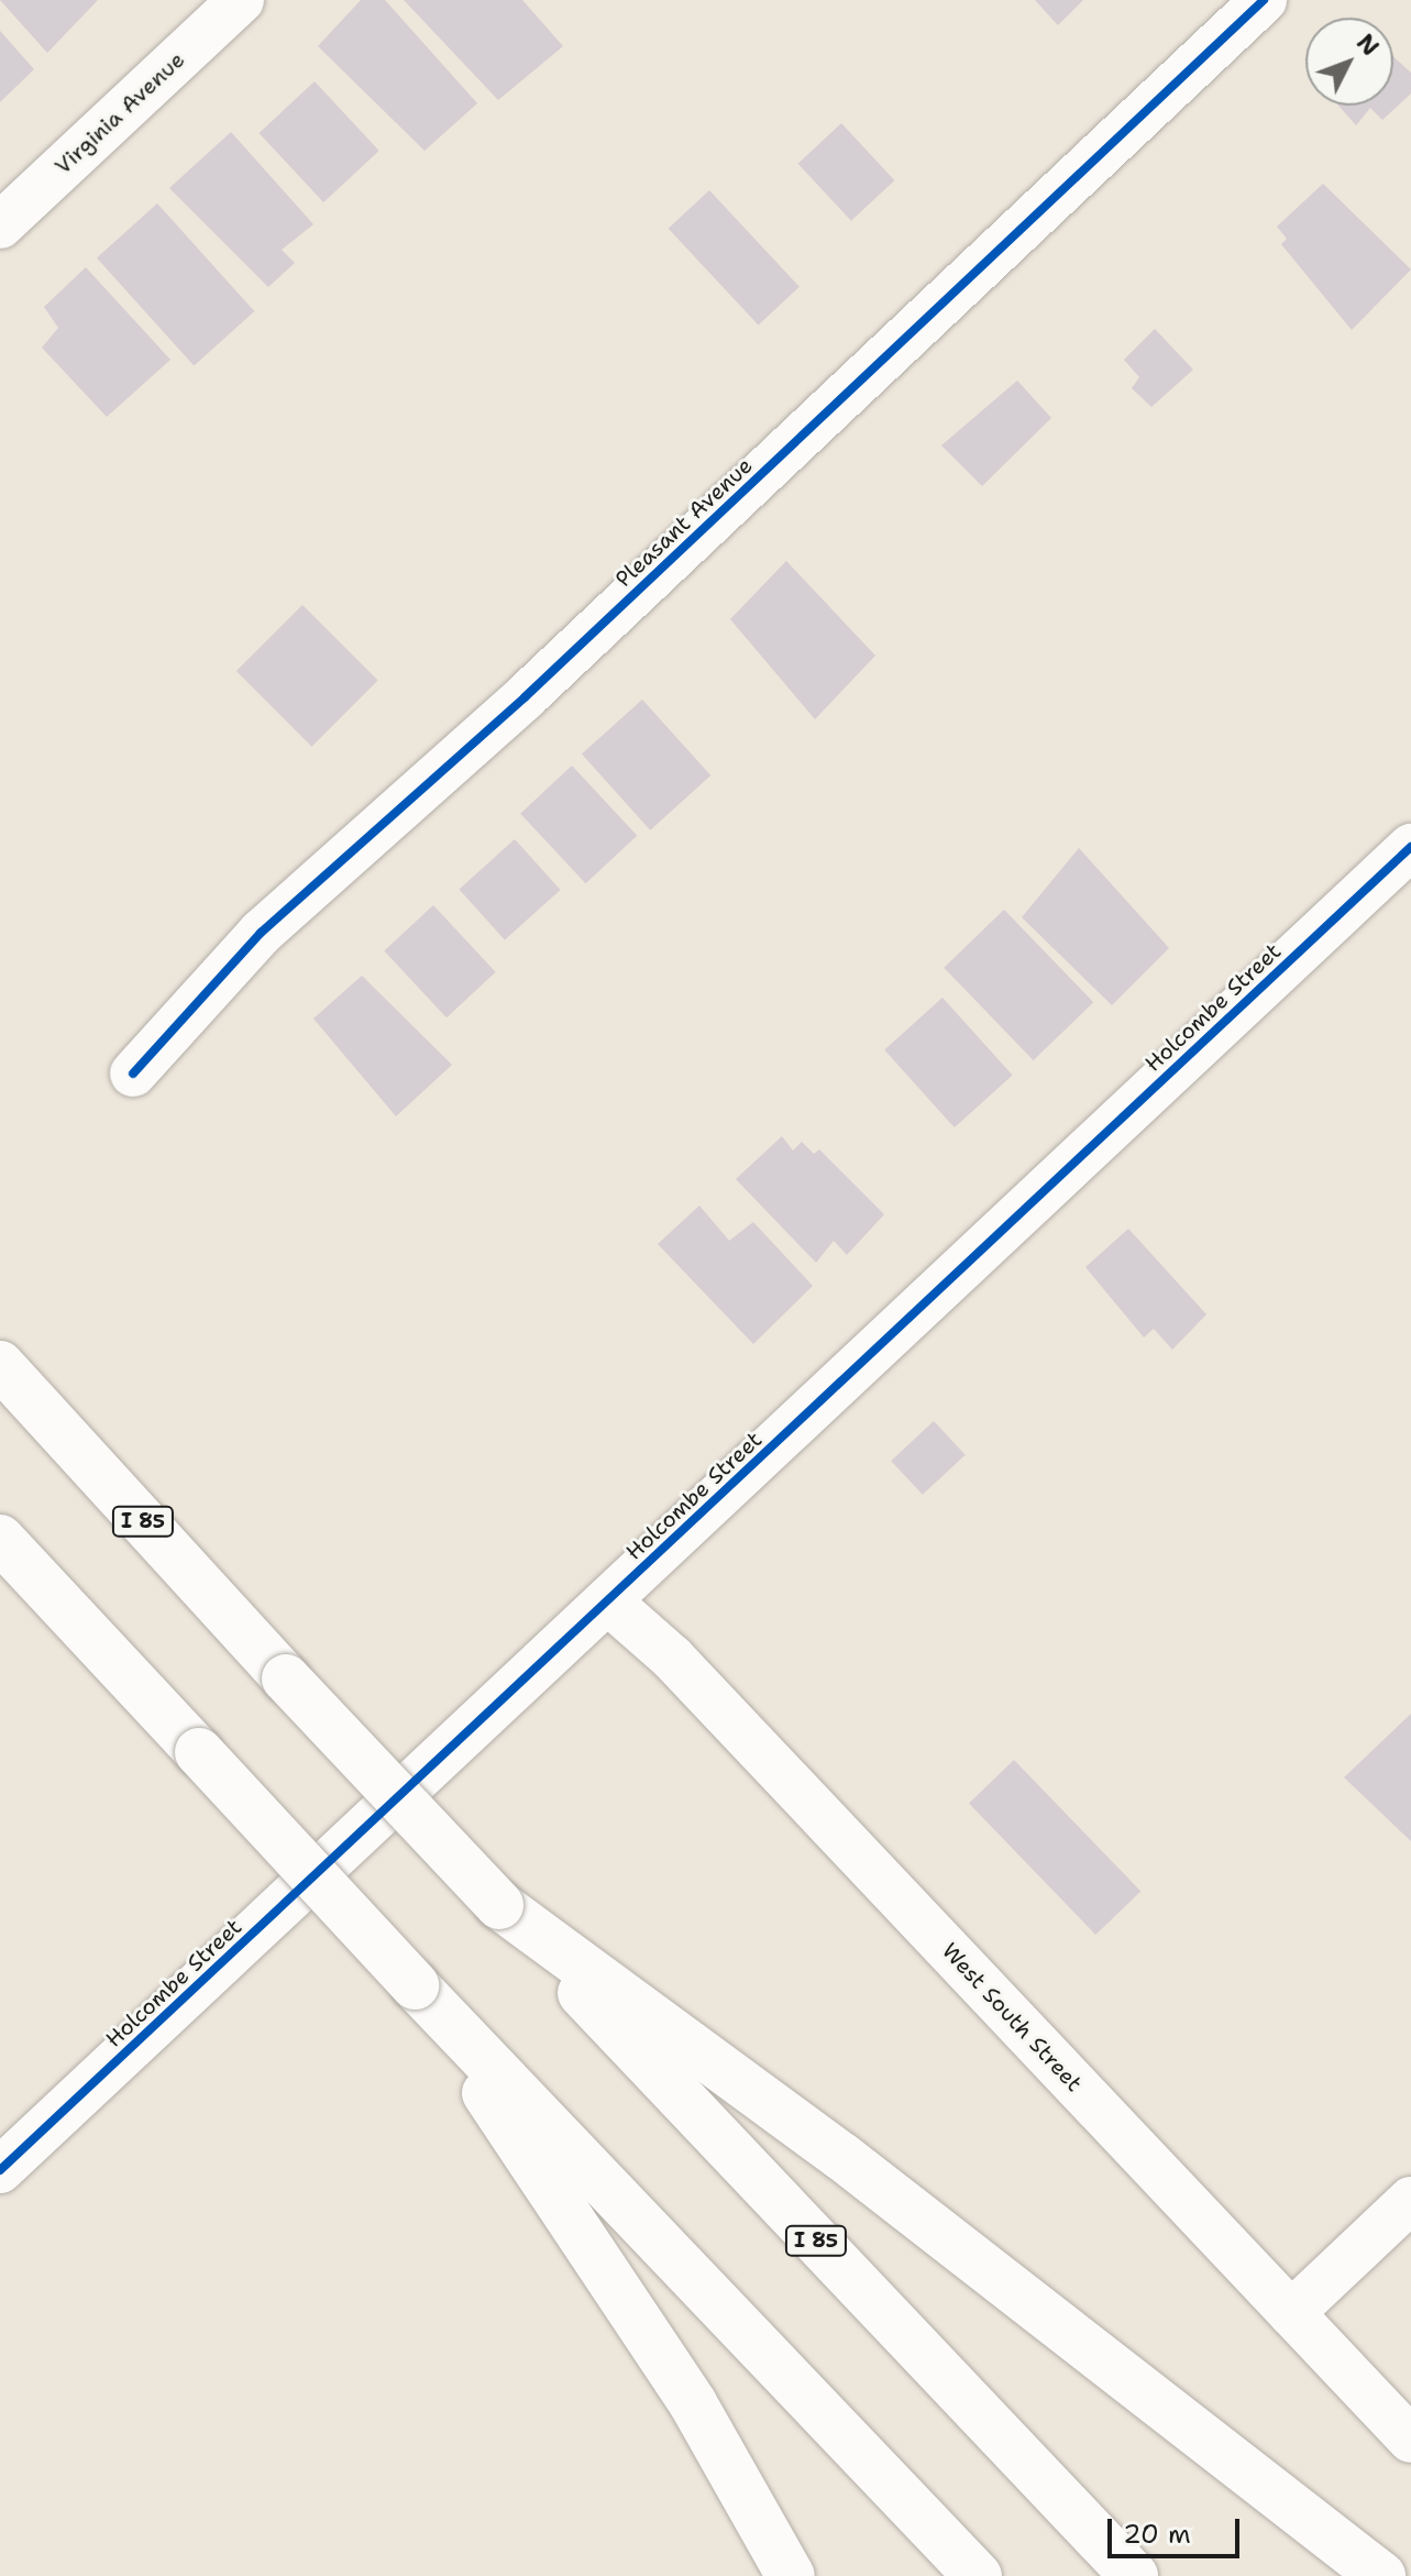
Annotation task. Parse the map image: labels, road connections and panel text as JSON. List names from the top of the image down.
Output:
{
  "streets": {
    "highway": ["I 85"],
    "street": [
      "Virginia Avenue",
      "Pleasant Avenue",
      "Holcombe Street",
      "West South Street"
    ]
  },
  "crossings": [
    ["Holcombe Street", "West South Street"]
  ],
  "scale_bar": "20 m",
  "north": "top right"
}
